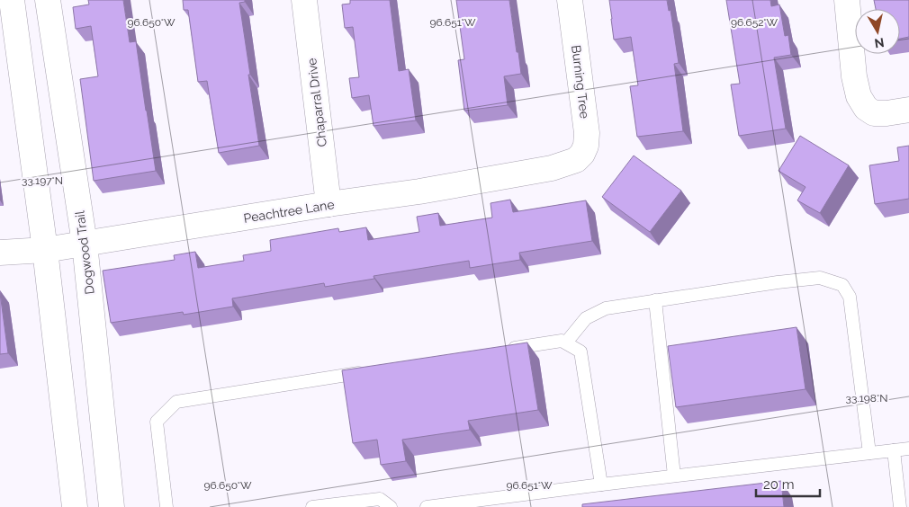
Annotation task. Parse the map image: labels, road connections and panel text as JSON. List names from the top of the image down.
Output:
{
  "streets": {
    "street": [
      "Burning Tree",
      "Chaparral Drive",
      "Peachtree Lane",
      "Dogwood Trail"
    ]
  },
  "crossings": [
    ["Burning Tree", "Peachtree Lane"],
    ["Chaparral Drive", "Peachtree Lane"],
    ["Peachtree Lane", "Dogwood Trail"]
  ],
  "scale_bar": "20 m",
  "north": "bottom",
  "coordinates": [
    "96.650°W",
    "96.651°W",
    "96.652°W",
    "33.197°N",
    "33.198°N"
  ]
}
